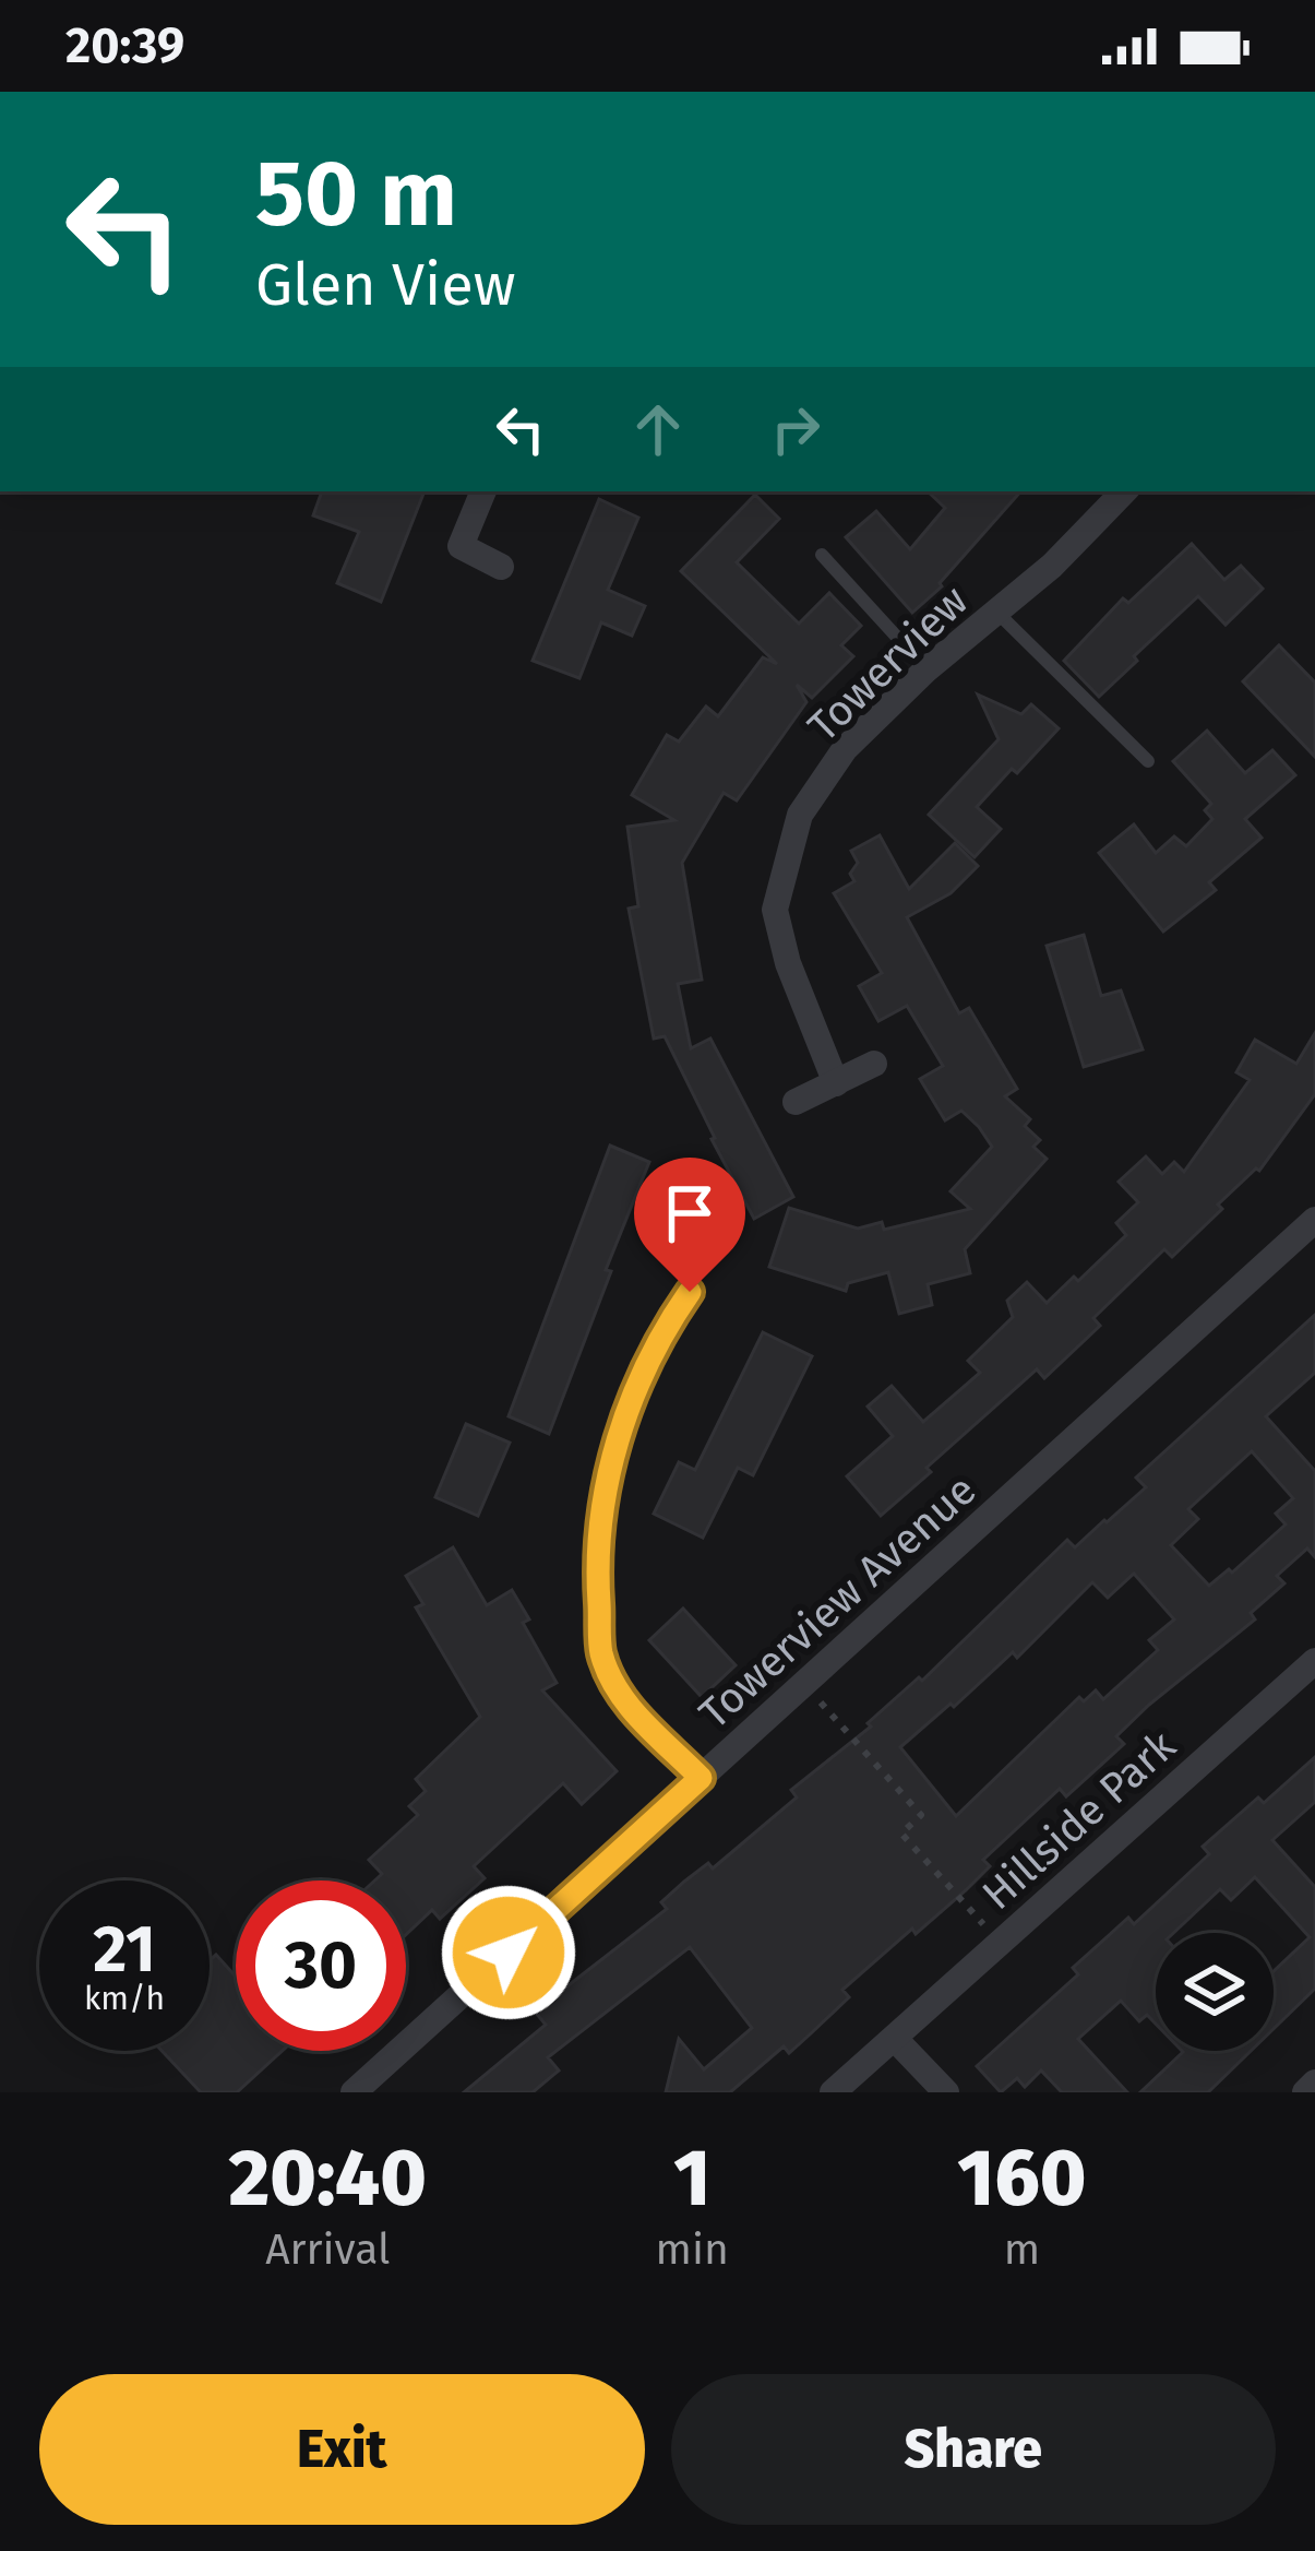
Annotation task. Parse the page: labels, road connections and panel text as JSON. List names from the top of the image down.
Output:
{
  "streets": {
    "street": ["Towerview", "Towerview Avenue", "Hillside Park"]
  },
  "page": {
    "status": "20:39",
    "turn": ["50 m", "Glen View"],
    "speed": "21 km/h",
    "limit": "30",
    "eta": [
      "20:40",
      "Arrival",
      "1",
      "min",
      "160",
      "m"
    ],
    "buttons": ["Exit", "Share"]
  }
}
